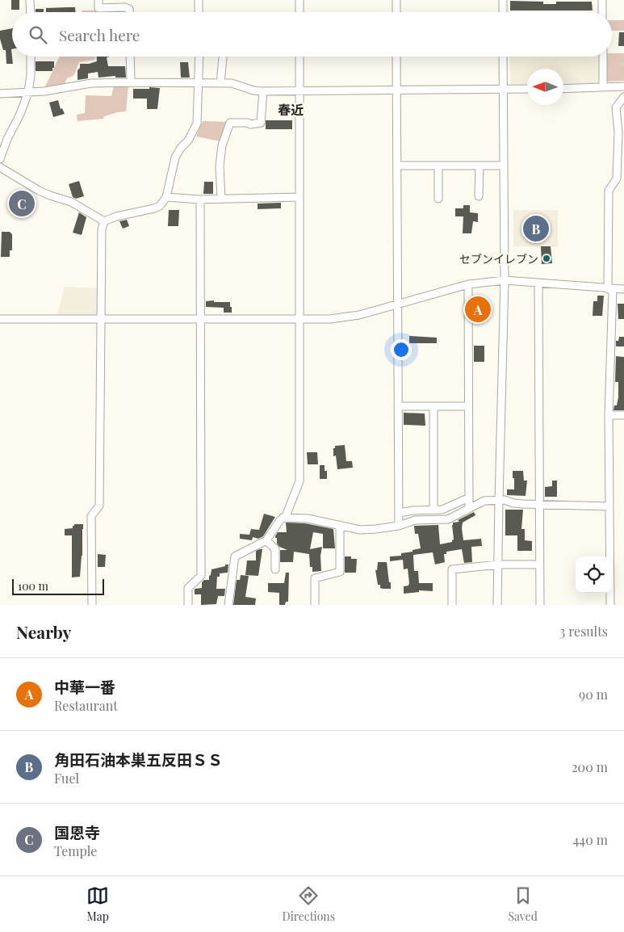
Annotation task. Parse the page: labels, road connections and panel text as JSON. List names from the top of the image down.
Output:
{
  "districts": ["春近"],
  "places": ["セブンイレブン"],
  "scale_bar": "100 m",
  "north": "left",
  "page": {
    "search": "Search here",
    "pins": ["C", "B", "A"],
    "scale": "100 m",
    "heading": ["Nearby", "3 results"],
    "list": [
      {
        "mark": "A",
        "name": "中華一番",
        "note": "Restaurant",
        "value": "90 m"
      },
      {
        "mark": "B",
        "name": "角田石油本巣五反田ＳＳ",
        "note": "Fuel",
        "value": "200 m"
      },
      {
        "mark": "C",
        "name": "国恩寺",
        "note": "Temple",
        "value": "440 m"
      }
    ],
    "nav": ["Map", "Directions", "Saved"]
  }
}
